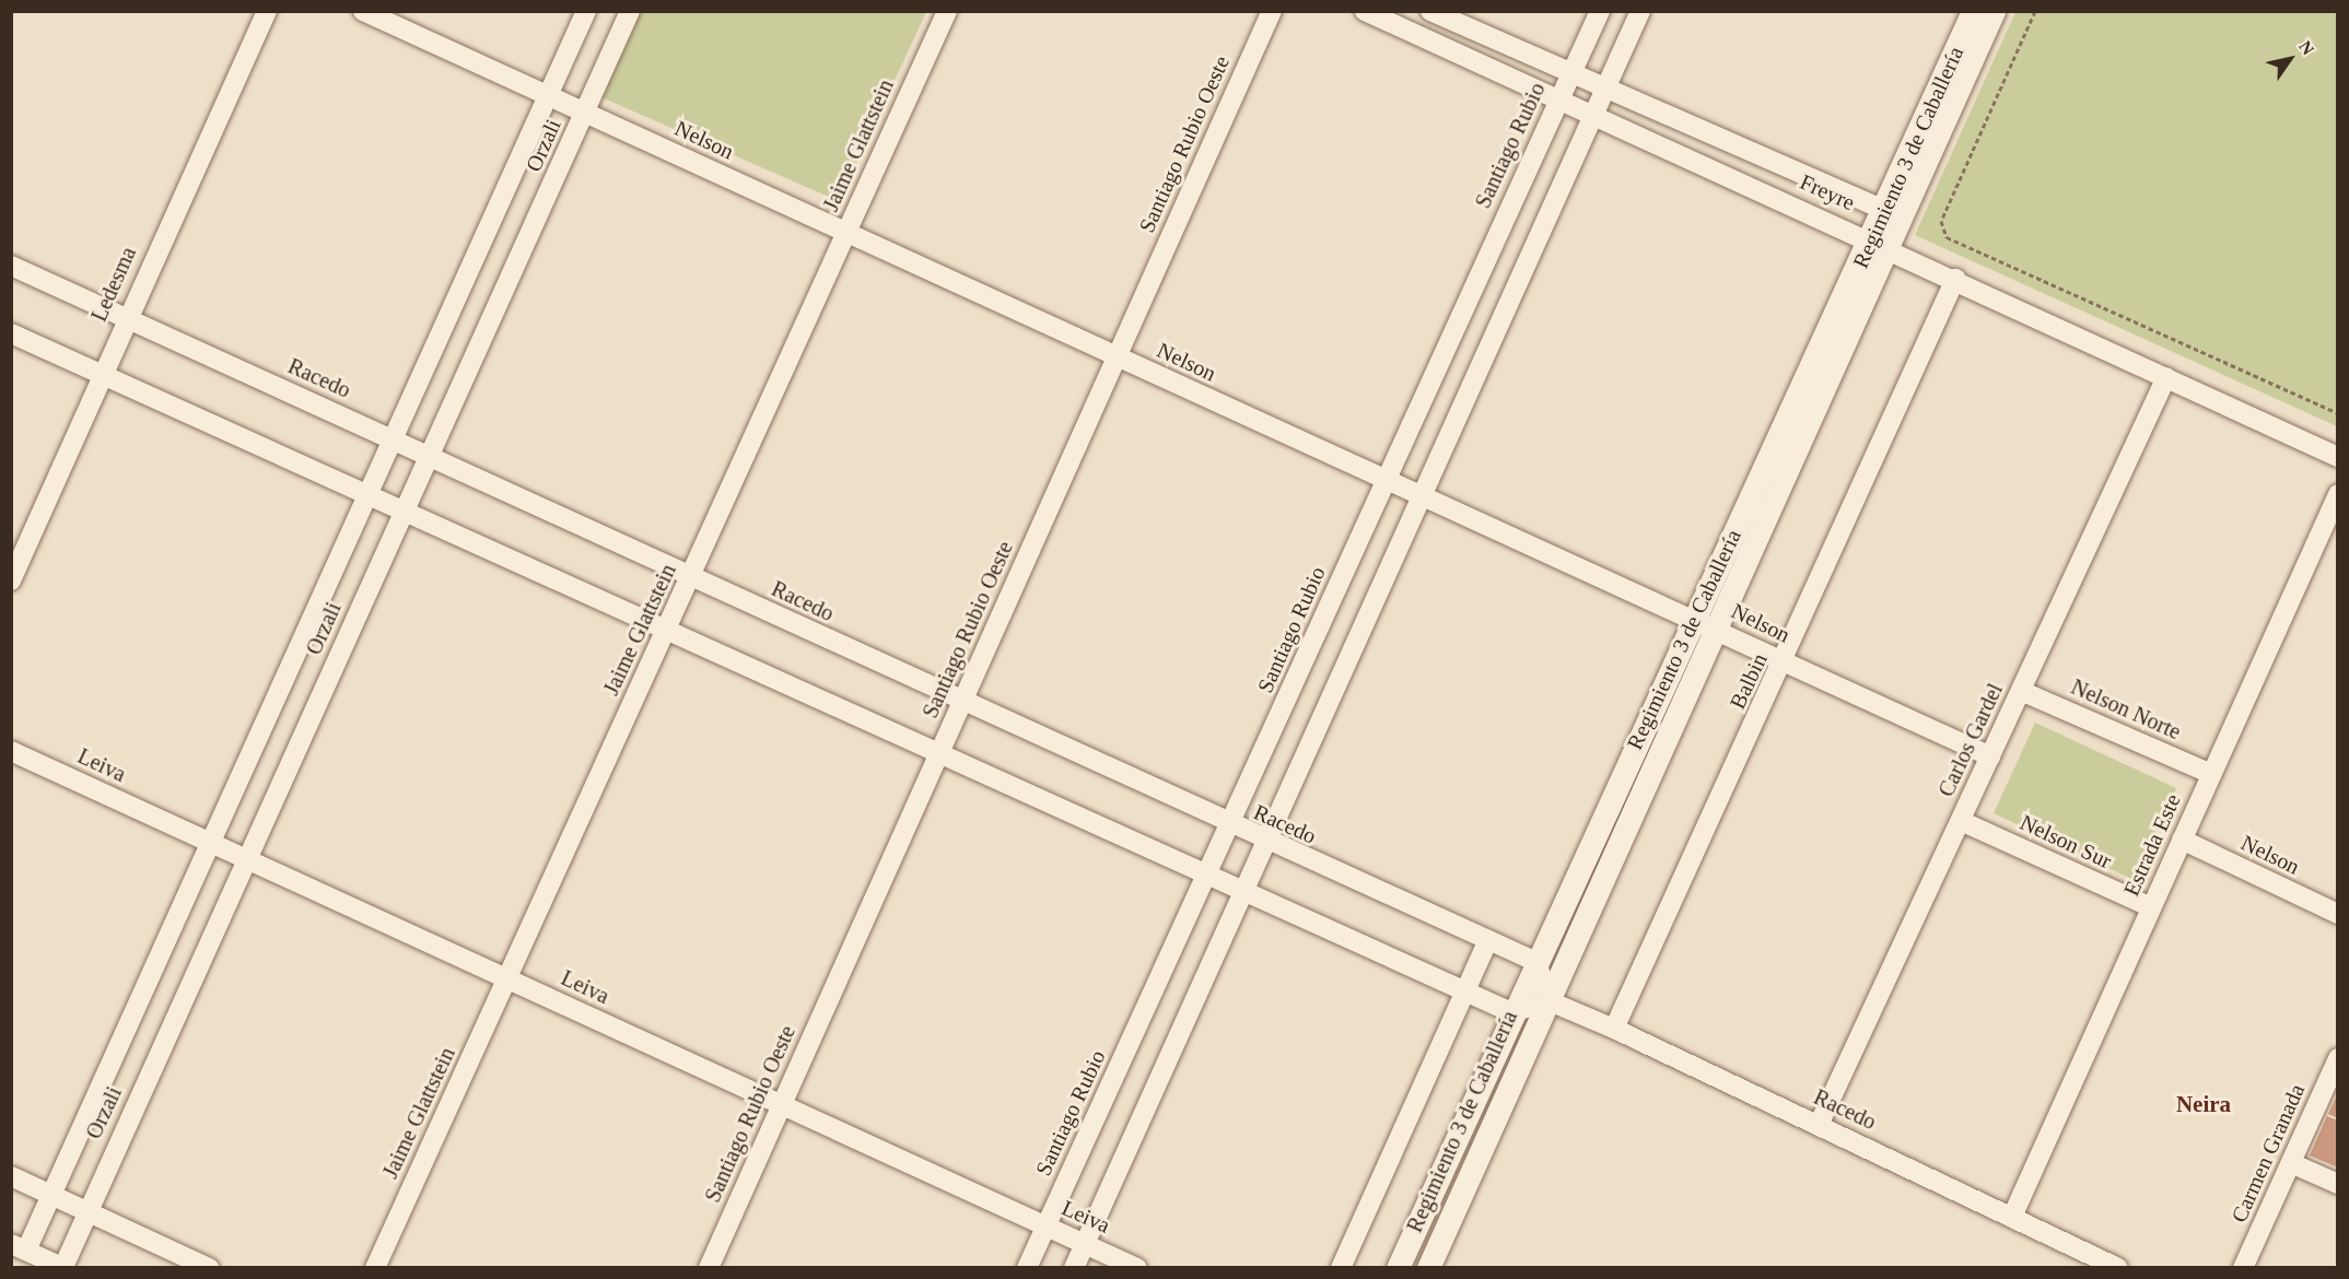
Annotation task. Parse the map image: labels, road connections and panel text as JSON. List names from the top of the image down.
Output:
{
  "streets": {
    "street": [
      "Nelson",
      "Santiago Rubio Oeste",
      "Orzali",
      "Jaime Glattstein",
      "Santiago Rubio",
      "Regimiento 3 de Caballería",
      "Freyre",
      "Ledesma",
      "Racedo",
      "Balbin",
      "Nelson Norte",
      "Carlos Gardel",
      "Leiva",
      "Nelson Sur",
      "Estrada Este",
      "Carmen Granada"
    ]
  },
  "crossings": [
    ["Nelson", "Santiago Rubio Oeste"],
    ["Nelson", "Orzali"],
    ["Nelson", "Jaime Glattstein"],
    ["Nelson", "Santiago Rubio"],
    ["Nelson", "Regimiento 3 de Caballería"],
    ["Nelson", "Balbin"],
    ["Nelson", "Carlos Gardel"],
    ["Nelson", "Estrada Este"],
    ["Santiago Rubio Oeste", "Racedo"],
    ["Santiago Rubio Oeste", "Leiva"],
    ["Orzali", "Racedo"],
    ["Orzali", "Leiva"],
    ["Jaime Glattstein", "Racedo"],
    ["Jaime Glattstein", "Leiva"],
    ["Santiago Rubio", "Freyre"],
    ["Santiago Rubio", "Racedo"],
    ["Santiago Rubio", "Leiva"],
    ["Regimiento 3 de Caballería", "Freyre"],
    ["Regimiento 3 de Caballería", "Racedo"],
    ["Freyre", "Balbin"],
    ["Freyre", "Carlos Gardel"],
    ["Ledesma", "Racedo"],
    ["Racedo", "Balbin"],
    ["Racedo", "Carlos Gardel"],
    ["Racedo", "Estrada Este"],
    ["Nelson Norte", "Carlos Gardel"],
    ["Nelson Norte", "Estrada Este"],
    ["Carlos Gardel", "Nelson Sur"],
    ["Nelson Sur", "Estrada Este"]
  ],
  "districts": ["Neira"],
  "north": "top right"
}
